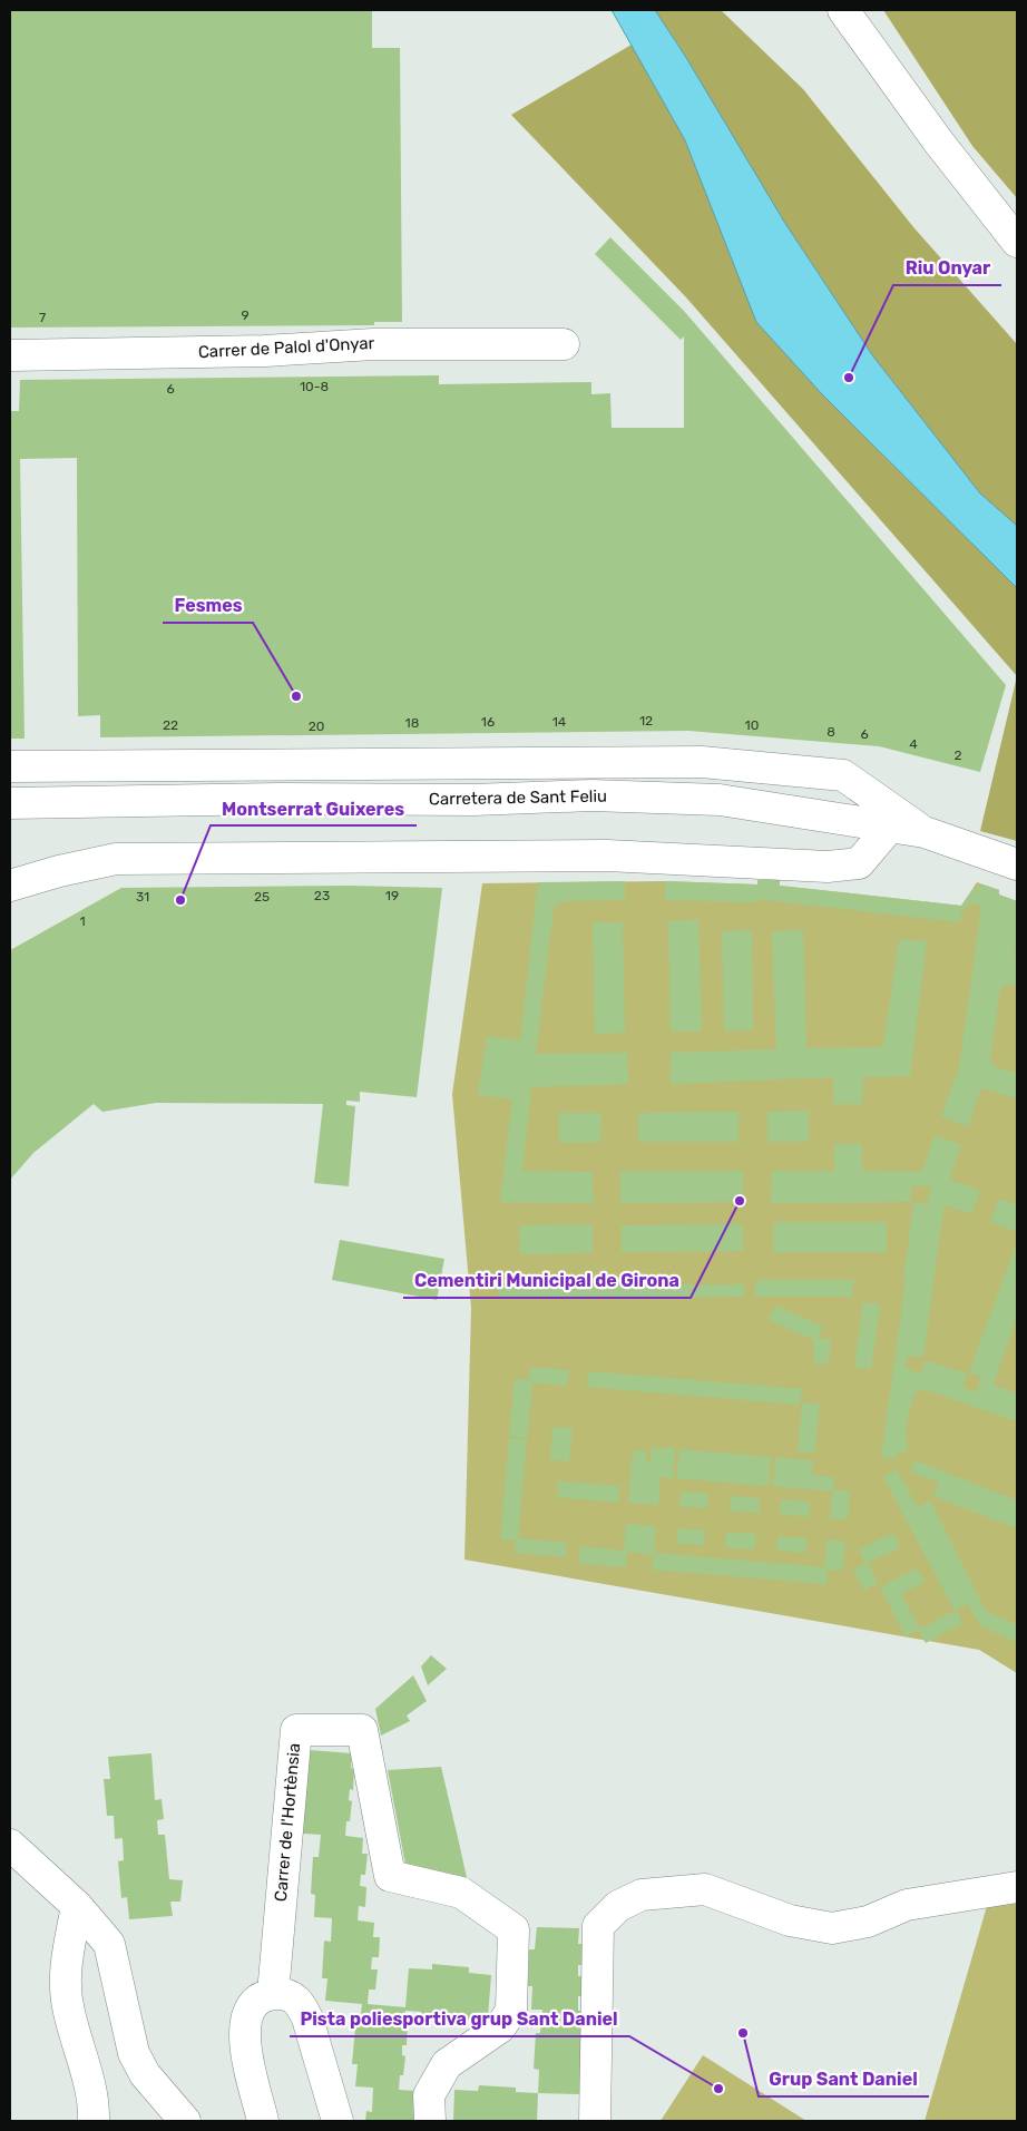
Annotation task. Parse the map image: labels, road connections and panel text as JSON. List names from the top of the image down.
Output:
{
  "streets": {
    "street": ["Carrer de Palol d'Onyar", "Carretera de Sant Feliu", "Carrer de l'Hortènsia"]
  },
  "places": [
    "Riu Onyar",
    "Fesmes",
    "Montserrat Guixeres",
    "Cementiri Municipal de Girona",
    "Grup Sant Daniel",
    "Pista poliesportiva grup Sant Daniel"
  ],
  "house_numbers": [
    "9",
    "7",
    "10-8",
    "6",
    "12",
    "16",
    "14",
    "18",
    "22",
    "10",
    "20",
    "8",
    "6",
    "4",
    "2",
    "23",
    "19",
    "31",
    "25",
    "1"
  ]
}
